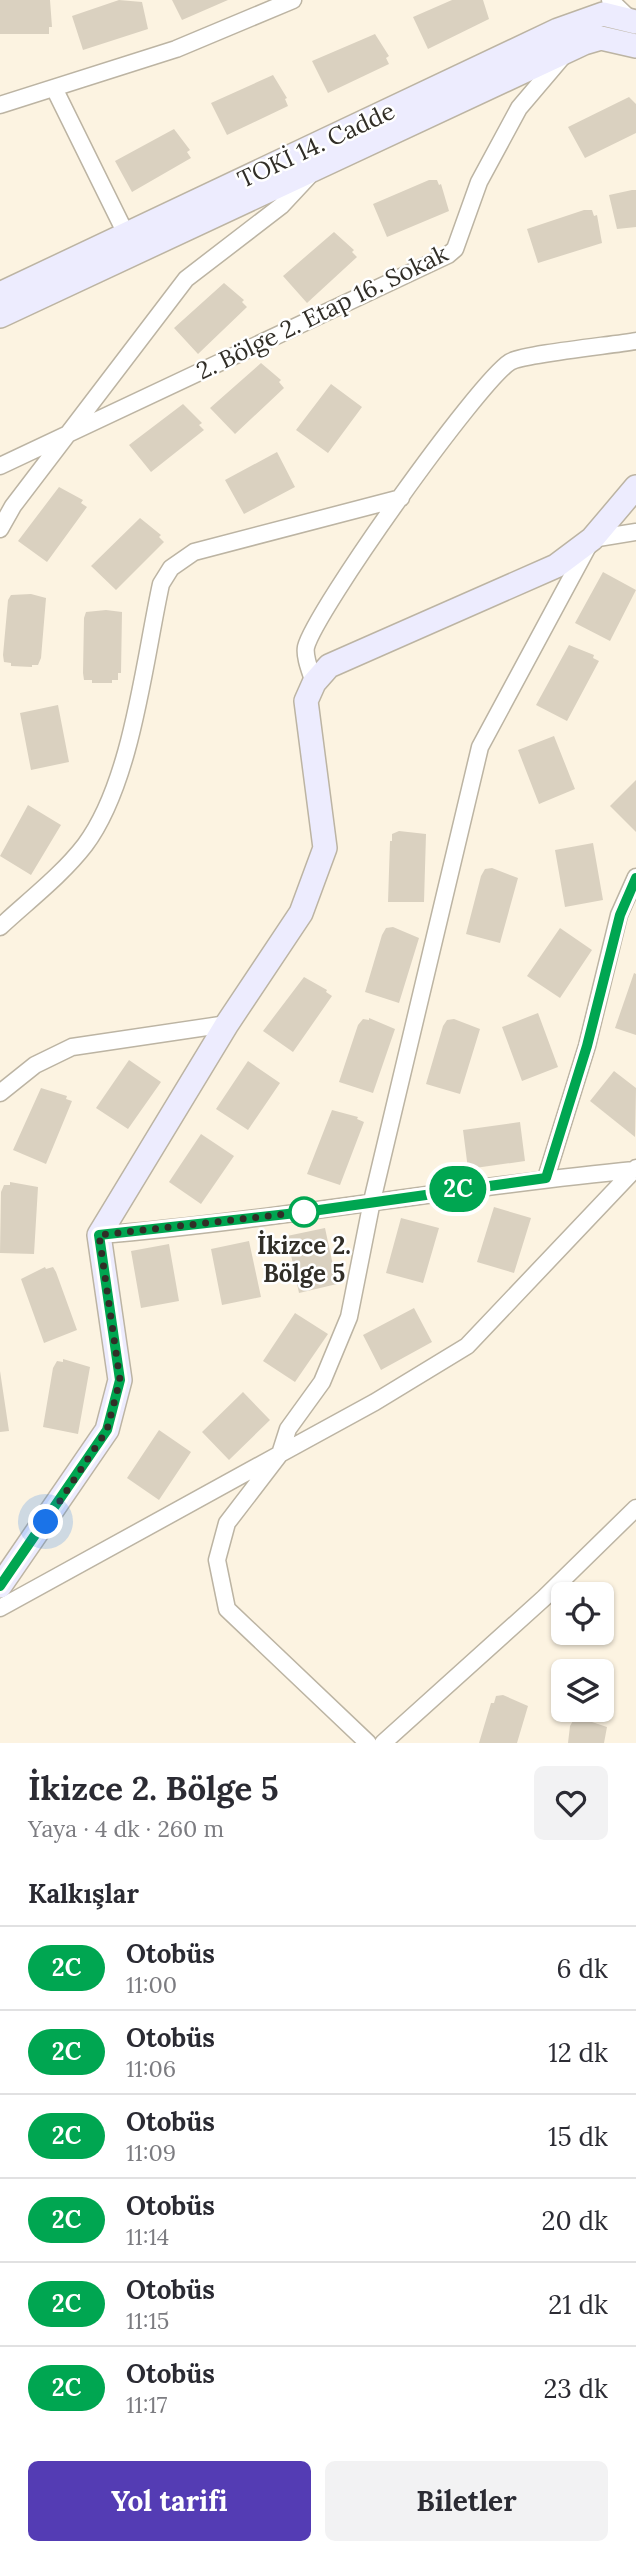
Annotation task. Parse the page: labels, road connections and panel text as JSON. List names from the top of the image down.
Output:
{
  "streets": {
    "main road": ["TOKİ 14. Cadde"],
    "street": ["2. Bölge 2. Etap 16. Sokak"]
  },
  "crossings": [
    ["TOKİ 14. Cadde", "2. Bölge 2. Etap 16. Sokak"]
  ],
  "places": ["İkizce 2. Bölge 5"],
  "lines": ["bus line 2C"],
  "page": {
    "on_map": "2C",
    "heading": [
      ["İkizce 2. Bölge 5", "Yaya · 4 dk · 260 m"],
      "Kalkışlar"
    ],
    "list": [
      {
        "mark": "2C",
        "name": "Otobüs",
        "note": "11:00",
        "value": "6 dk"
      },
      {
        "mark": "2C",
        "name": "Otobüs",
        "note": "11:06",
        "value": "12 dk"
      },
      {
        "mark": "2C",
        "name": "Otobüs",
        "note": "11:09",
        "value": "15 dk"
      },
      {
        "mark": "2C",
        "name": "Otobüs",
        "note": "11:14",
        "value": "20 dk"
      },
      {
        "mark": "2C",
        "name": "Otobüs",
        "note": "11:15",
        "value": "21 dk"
      },
      {
        "mark": "2C",
        "name": "Otobüs",
        "note": "11:17",
        "value": "23 dk"
      }
    ],
    "buttons": ["Yol tarifi", "Biletler"]
  }
}
